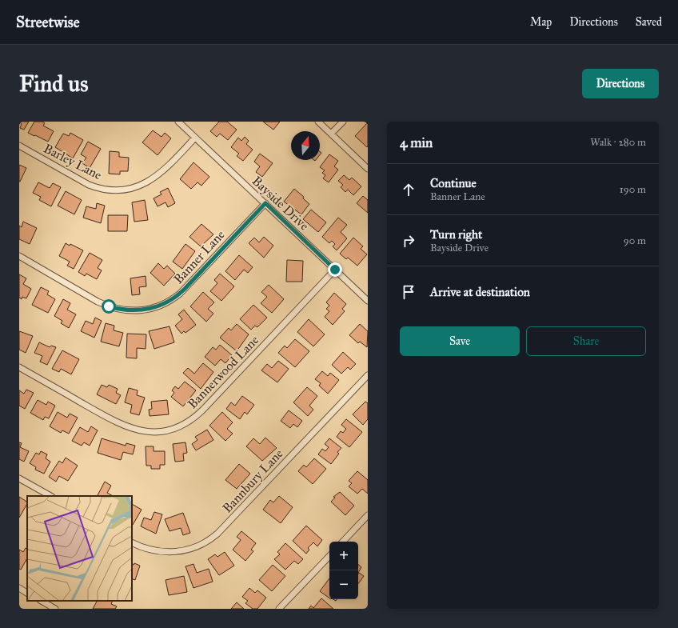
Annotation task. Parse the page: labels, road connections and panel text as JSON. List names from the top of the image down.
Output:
{
  "streets": {
    "street": [
      "Barley Lane",
      "Bayside Drive",
      "Banner Lane",
      "Bannerwood Lane",
      "Bannbury Lane"
    ]
  },
  "crossings": [
    ["Barley Lane", "Bayside Drive"],
    ["Bayside Drive", "Banner Lane"],
    ["Bayside Drive", "Bannerwood Lane"]
  ],
  "north": "top",
  "page": {
    "header": "Streetwise",
    "nav": ["Map", "Directions", "Saved"],
    "buttons": [
      "Directions",
      ["Save", "Share"]
    ],
    "title": "Find us",
    "heading": ["4 min", "Walk · 280 m"],
    "list": [
      ["Continue", "Banner Lane", "190 m"],
      ["Turn right", "Bayside Drive", "90 m"],
      "Arrive at destination"
    ],
    "map_buttons": ["+", "−"]
  }
}
